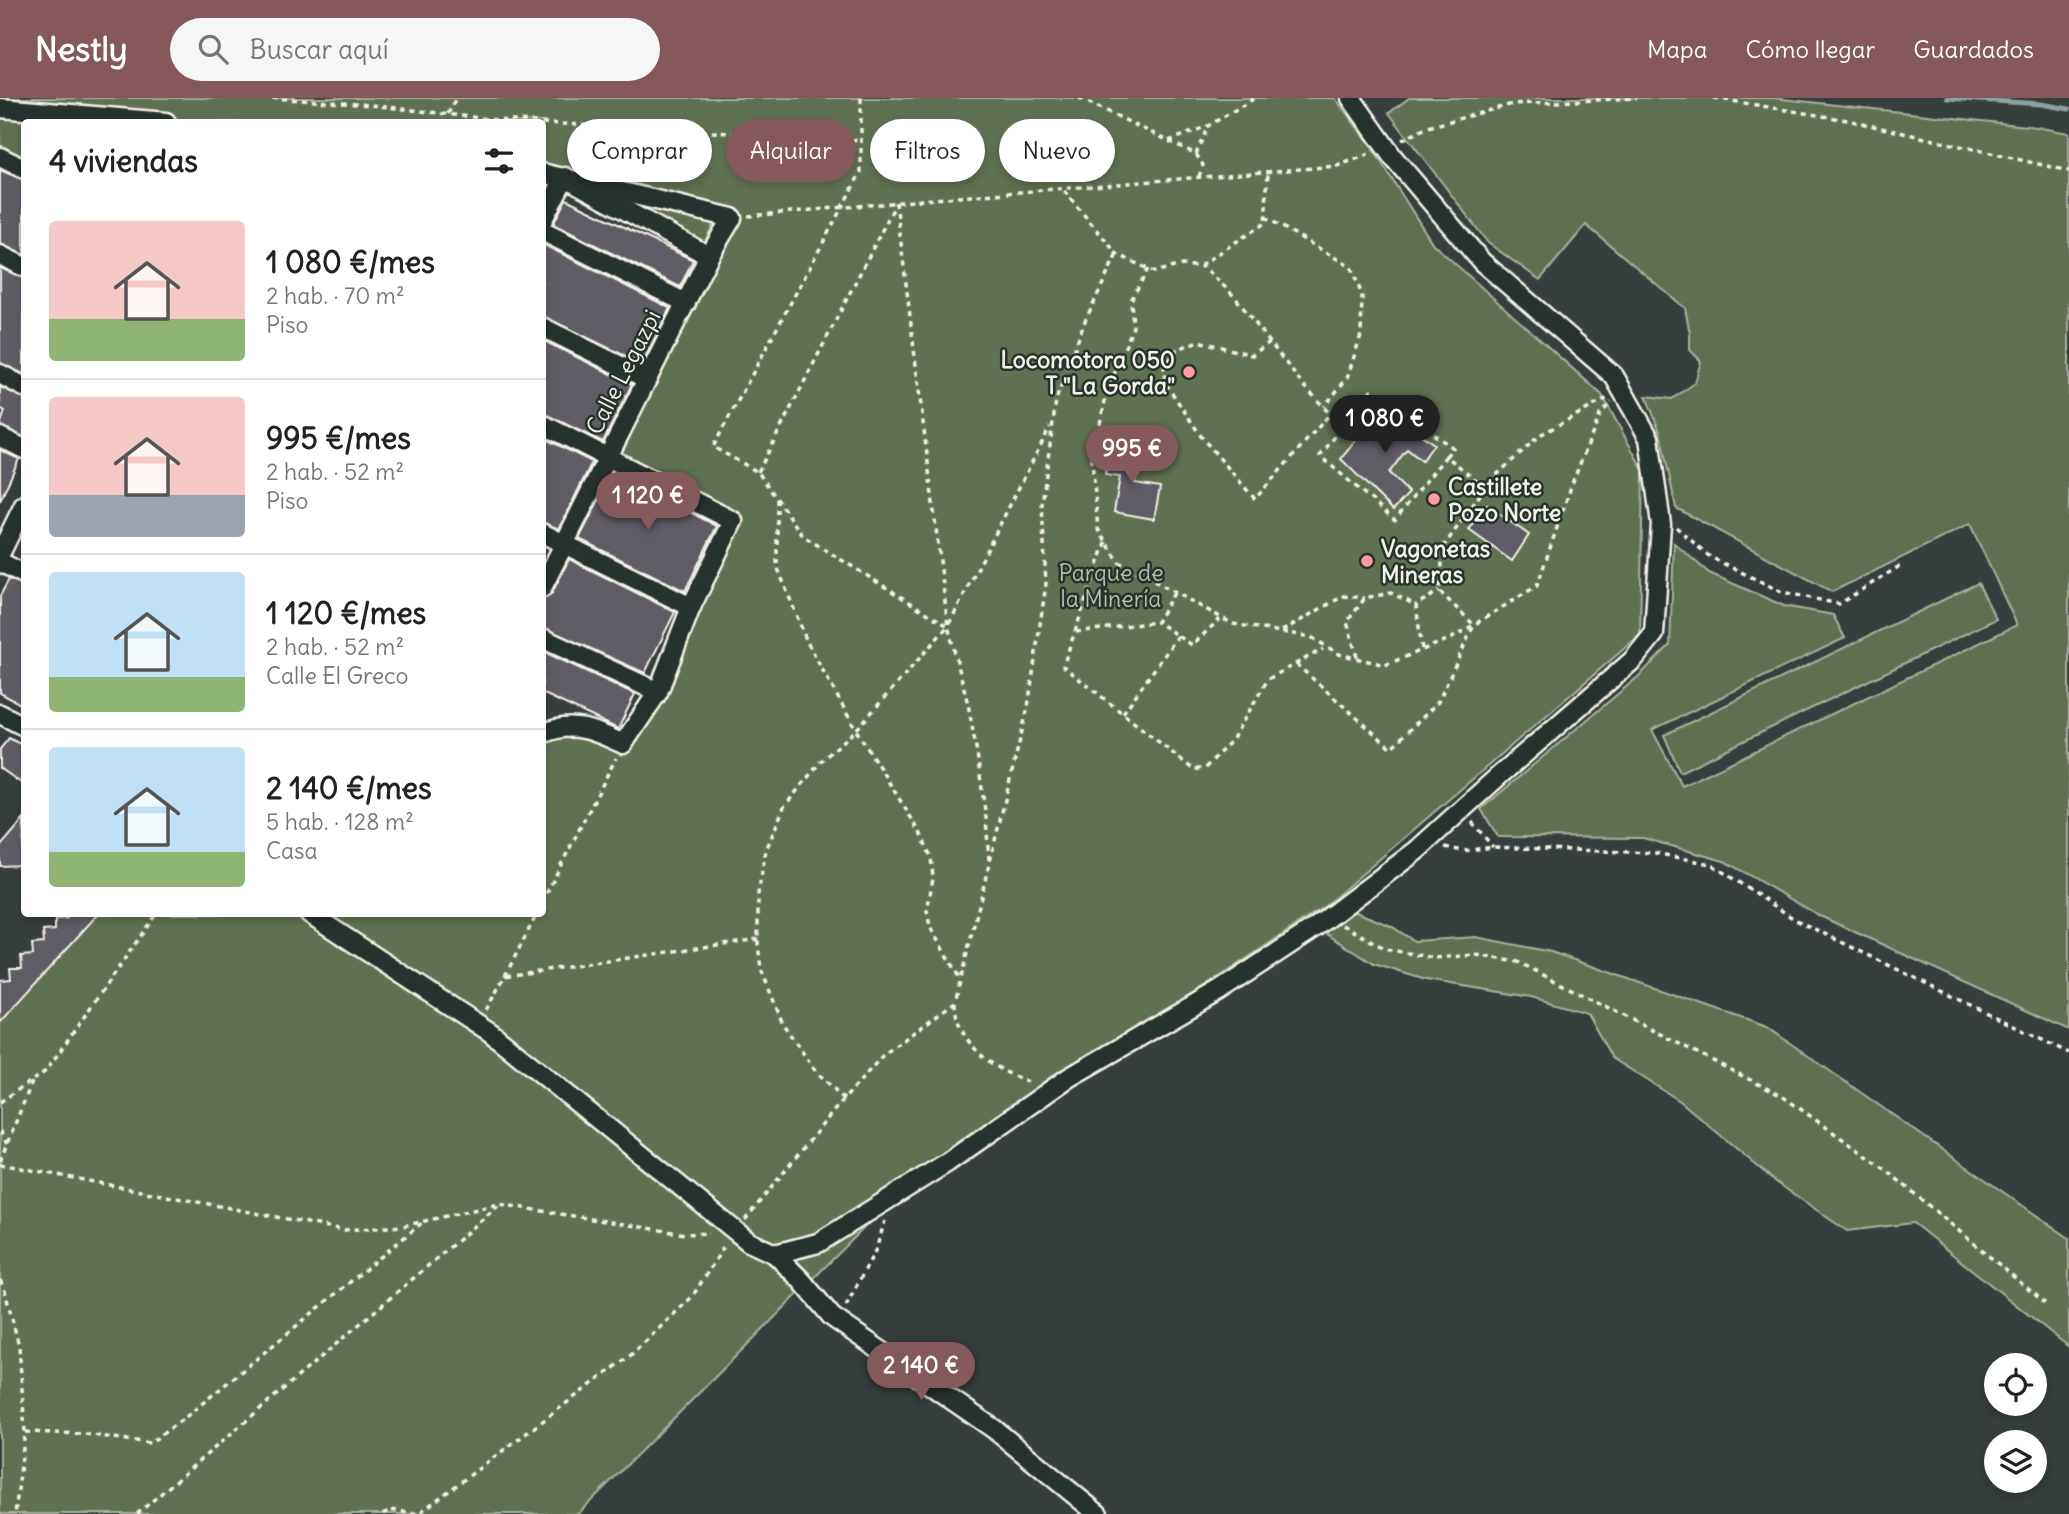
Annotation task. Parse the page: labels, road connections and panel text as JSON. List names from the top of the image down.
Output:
{
  "streets": {
    "street": ["Calle Legazpi"]
  },
  "parks": ["Parque de la Minería"],
  "places": ["Locomotora 050 T \"La Gorda\"", "Castillete Pozo Norte", "Vagonetas Mineras"],
  "page": {
    "header": "Nestly",
    "search": "Buscar aquí",
    "nav": ["Mapa", "Cómo llegar", "Guardados"],
    "chip": [
      "Comprar",
      "Alquilar",
      "Filtros",
      "Nuevo"
    ],
    "heading": "4 viviendas",
    "list": [
      {
        "name": "1 080 €/mes",
        "note": "2 hab. · 70 m² · Piso"
      },
      {
        "name": "995 €/mes",
        "note": "2 hab. · 52 m² · Piso"
      },
      {
        "name": "1 120 €/mes",
        "note": "2 hab. · 52 m² · Calle El Greco"
      },
      {
        "name": "2 140 €/mes",
        "note": "5 hab. · 128 m² · Casa"
      }
    ],
    "price": [
      "1 080 €",
      "995 €",
      "1 120 €",
      "2 140 €"
    ]
  }
}
